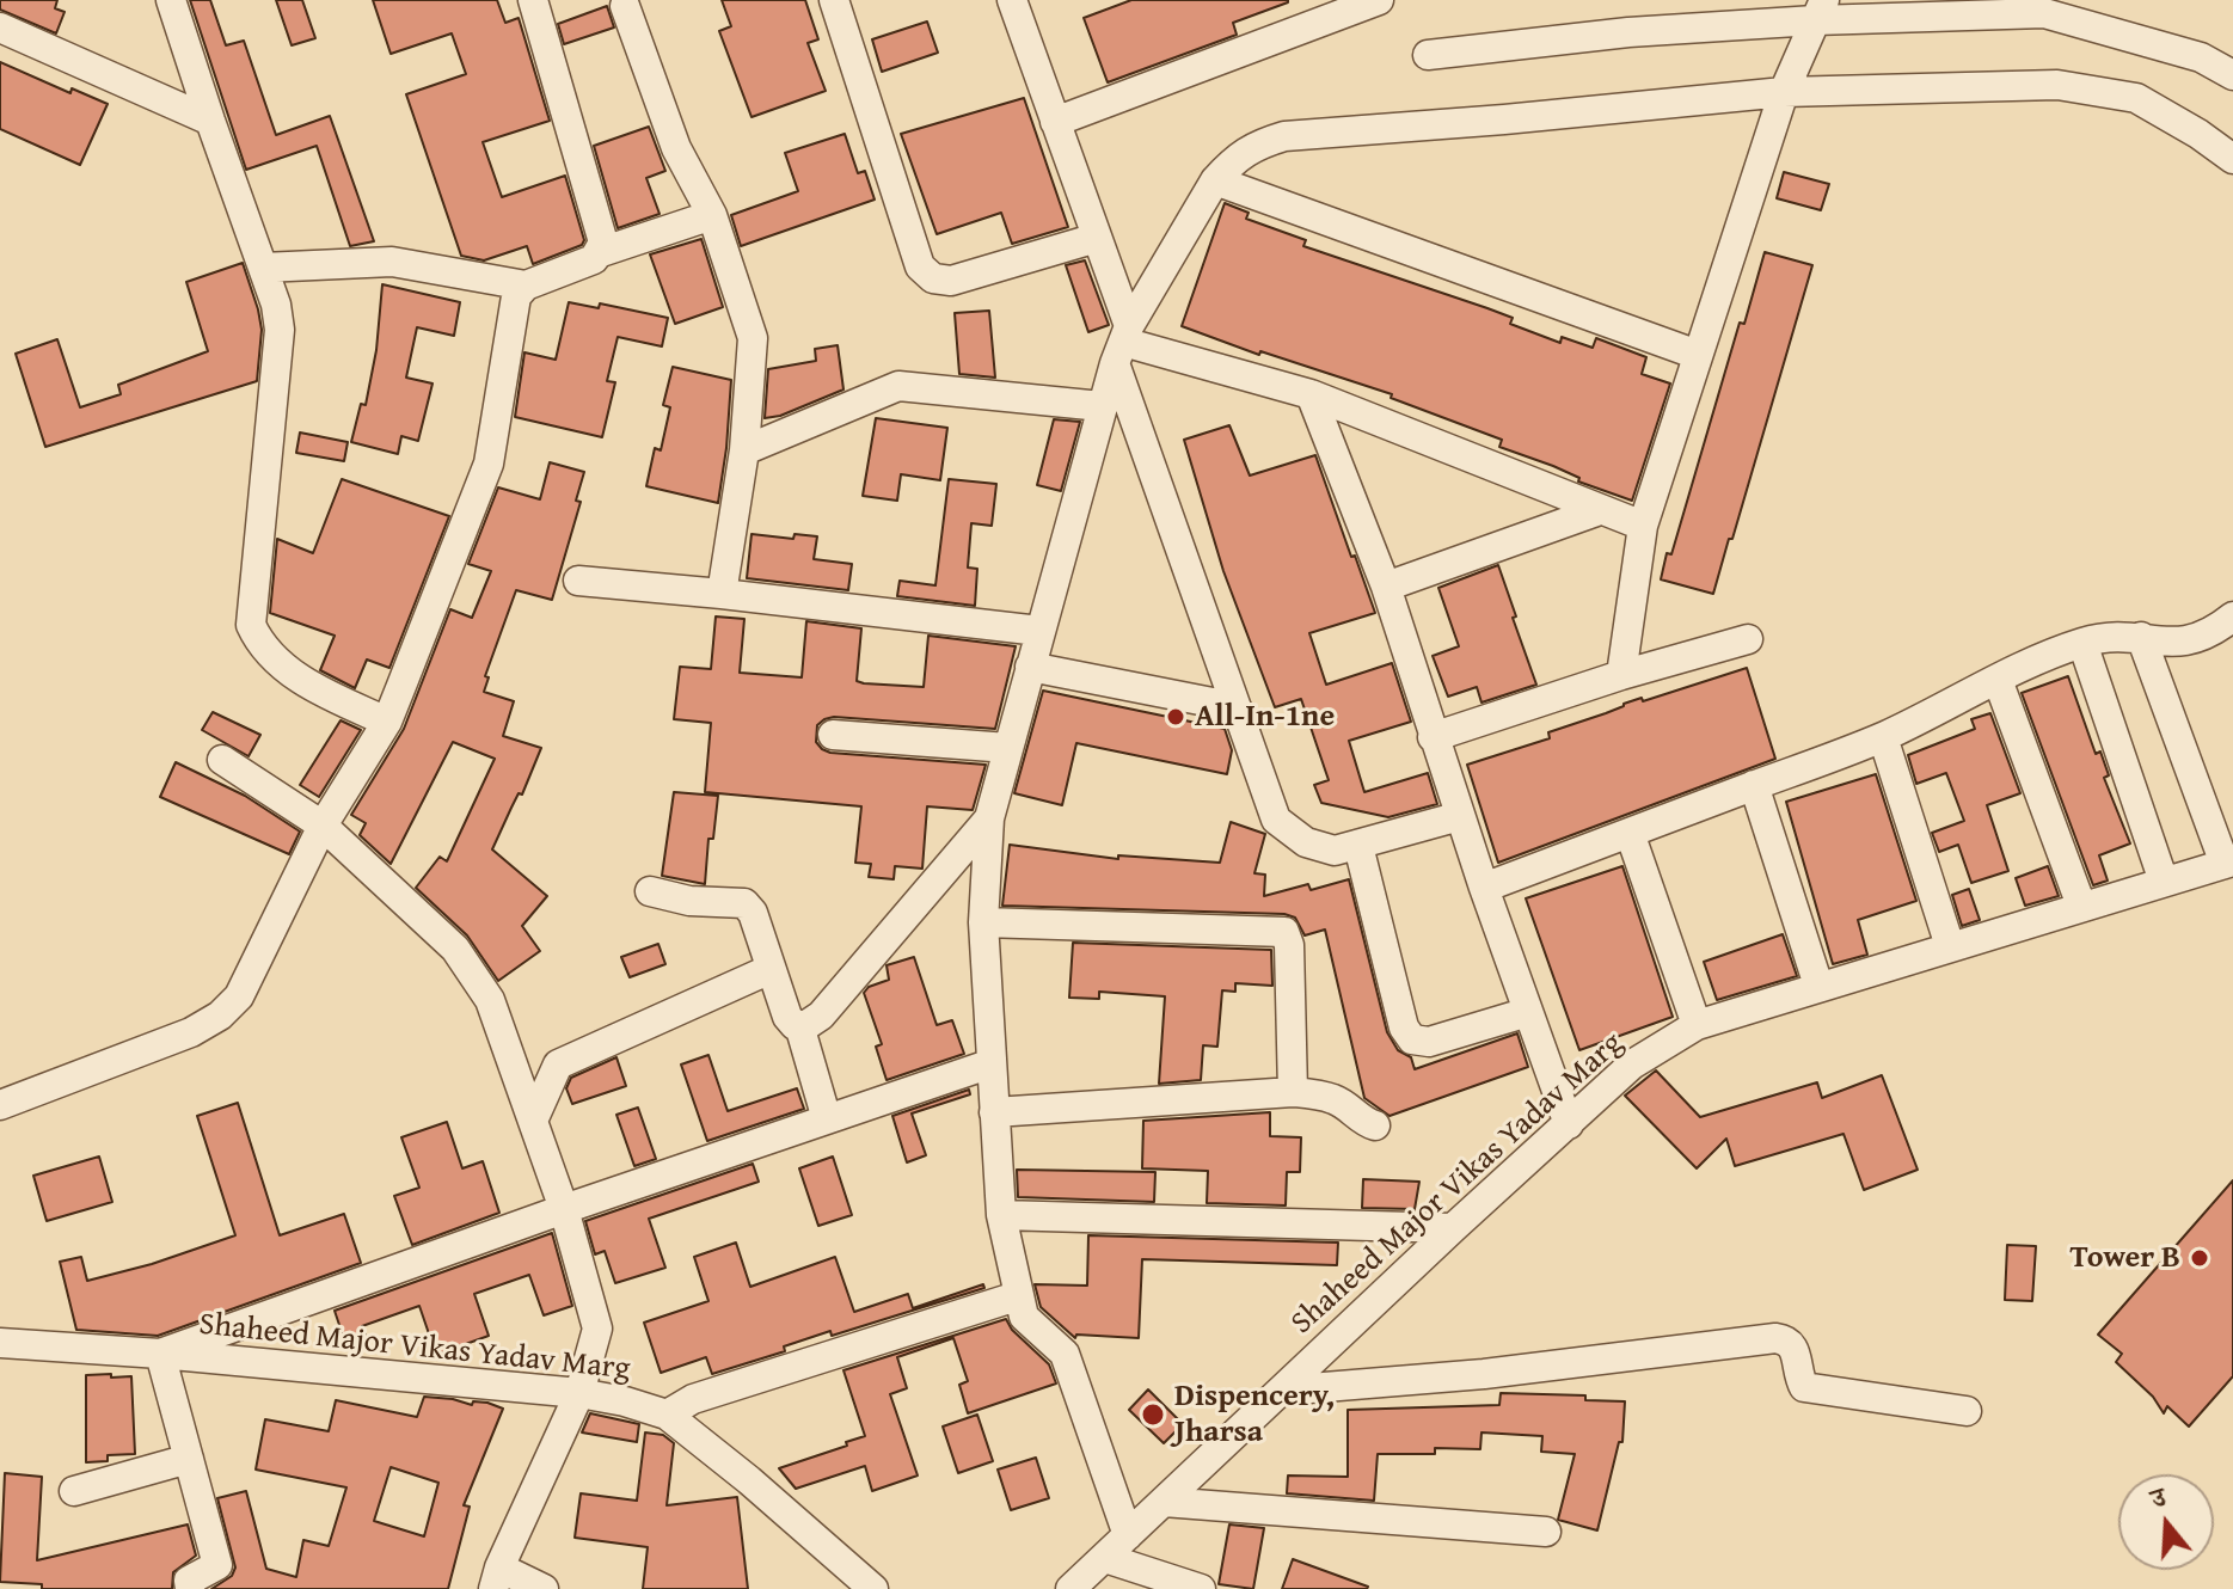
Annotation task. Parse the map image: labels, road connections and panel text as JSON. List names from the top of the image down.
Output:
{
  "streets": {
    "street": ["Shaheed Major Vikas Yadav Marg"]
  },
  "places": ["All-In-1ne", "Tower B", "Dispencery, Jharsa"],
  "north": "top"
}
